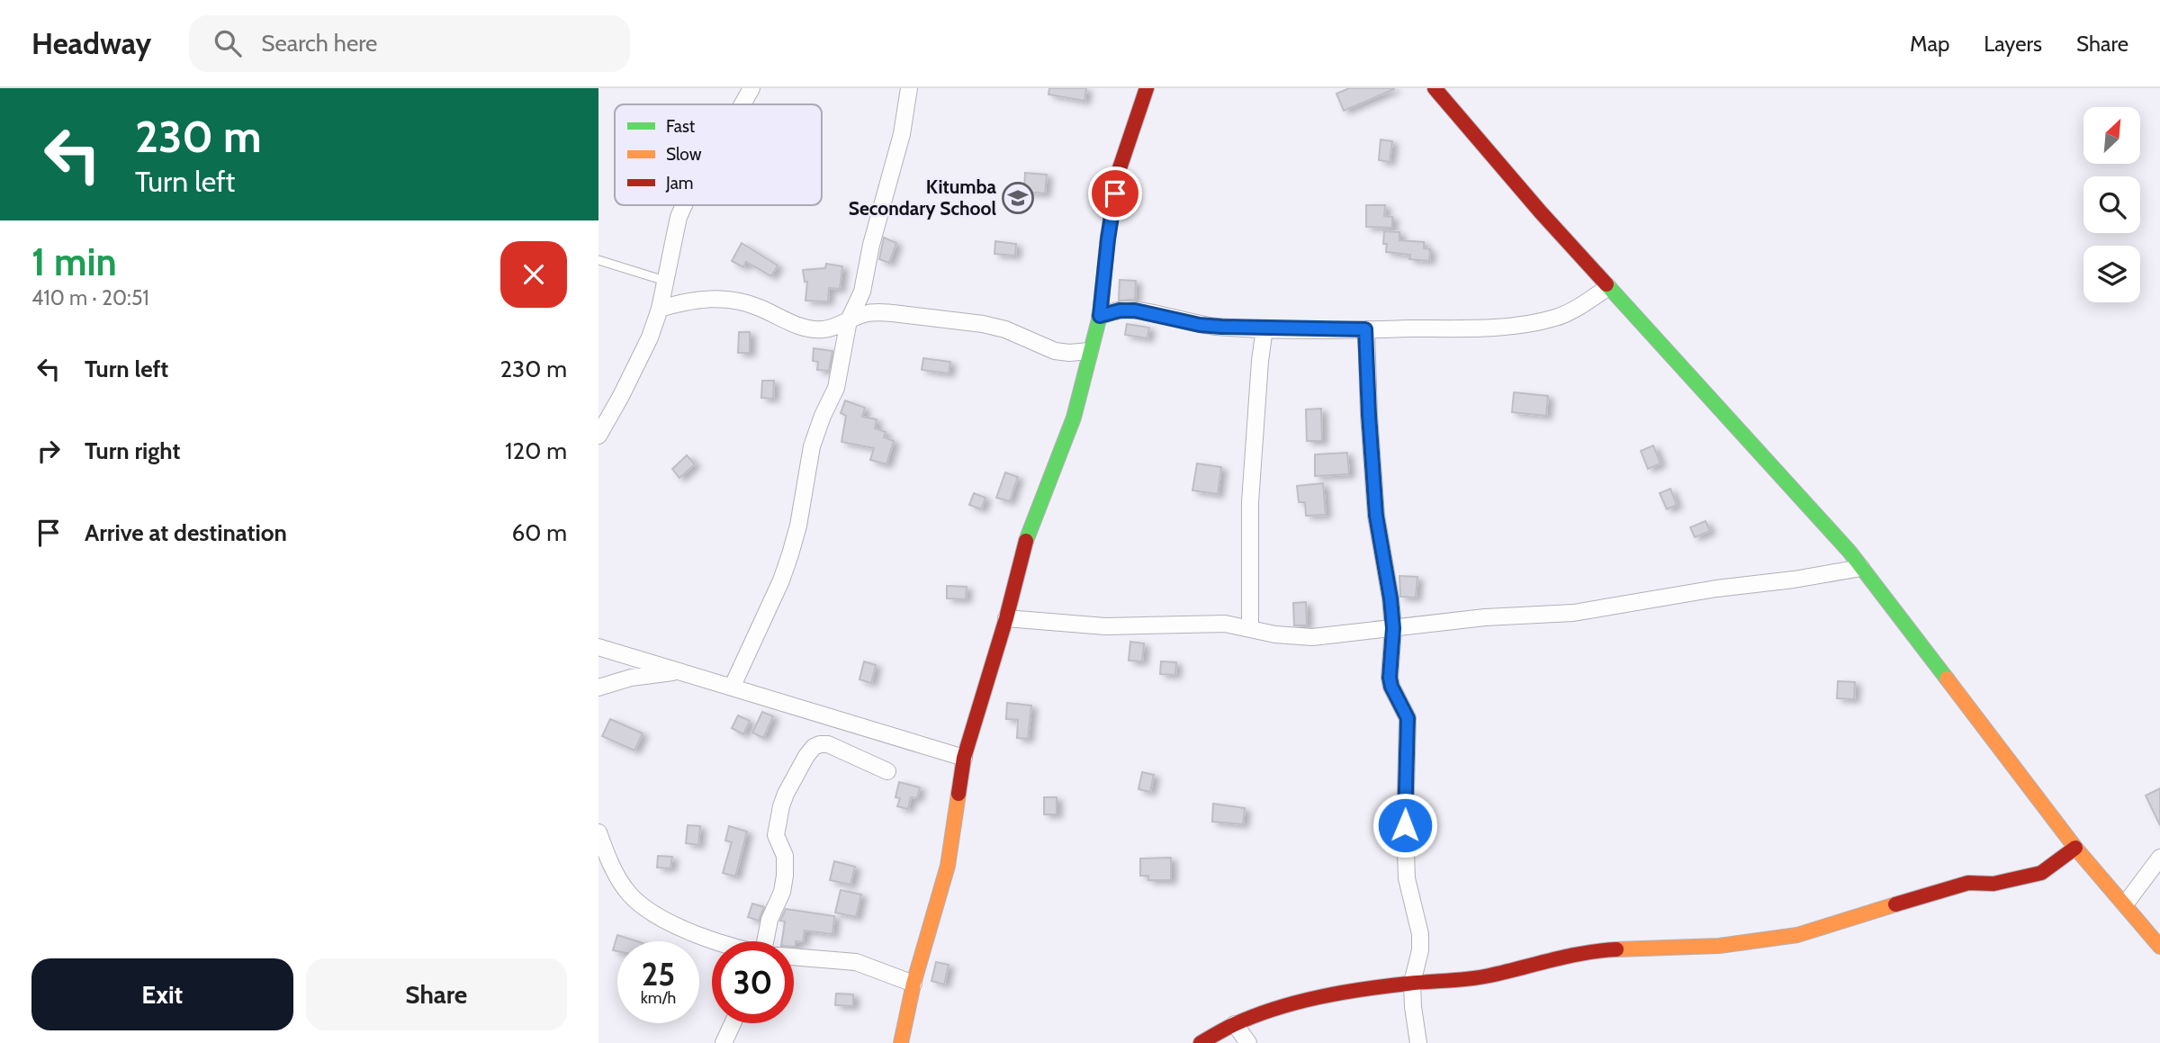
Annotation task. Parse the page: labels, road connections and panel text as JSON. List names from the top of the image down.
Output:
{
  "places": {
    "school or university": ["Kitumba Secondary School"]
  },
  "legend": ["Fast", "Slow", "Jam"],
  "north": "top right",
  "page": {
    "header": "Headway",
    "search": "Search here",
    "nav": ["Map", "Layers", "Share"],
    "turn": ["230 m", "Turn left"],
    "heading": ["1 min", "410 m · 20:51"],
    "list": [
      {
        "name": "Turn left",
        "value": "230 m"
      },
      {
        "name": "Turn right",
        "value": "120 m"
      },
      {
        "name": "Arrive at destination",
        "value": "60 m"
      }
    ],
    "speed": "25 km/h",
    "limit": "30",
    "buttons": ["Exit", "Share"]
  }
}
